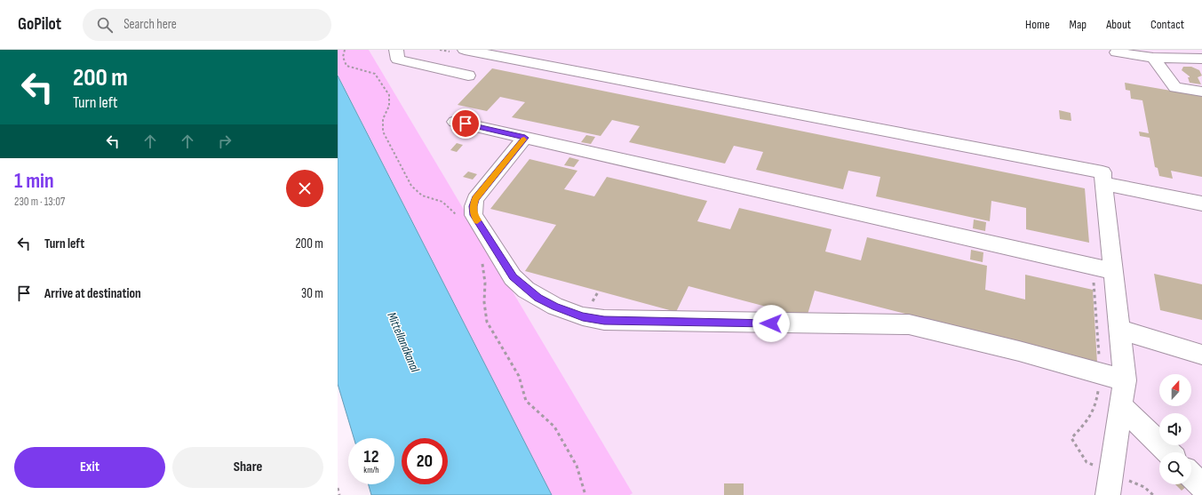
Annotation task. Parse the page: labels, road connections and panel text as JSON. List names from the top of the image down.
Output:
{
  "water": ["Mittellandkanal"],
  "north": "top",
  "page": {
    "header": "GoPilot",
    "search": "Search here",
    "nav": [
      "Home",
      "Map",
      "About",
      "Contact"
    ],
    "turn": ["200 m", "Turn left"],
    "heading": ["1 min", "230 m · 13:07"],
    "list": [
      {
        "name": "Turn left",
        "value": "200 m"
      },
      {
        "name": "Arrive at destination",
        "value": "30 m"
      }
    ],
    "speed": "12 km/h",
    "limit": "20",
    "buttons": ["Exit", "Share"]
  }
}
